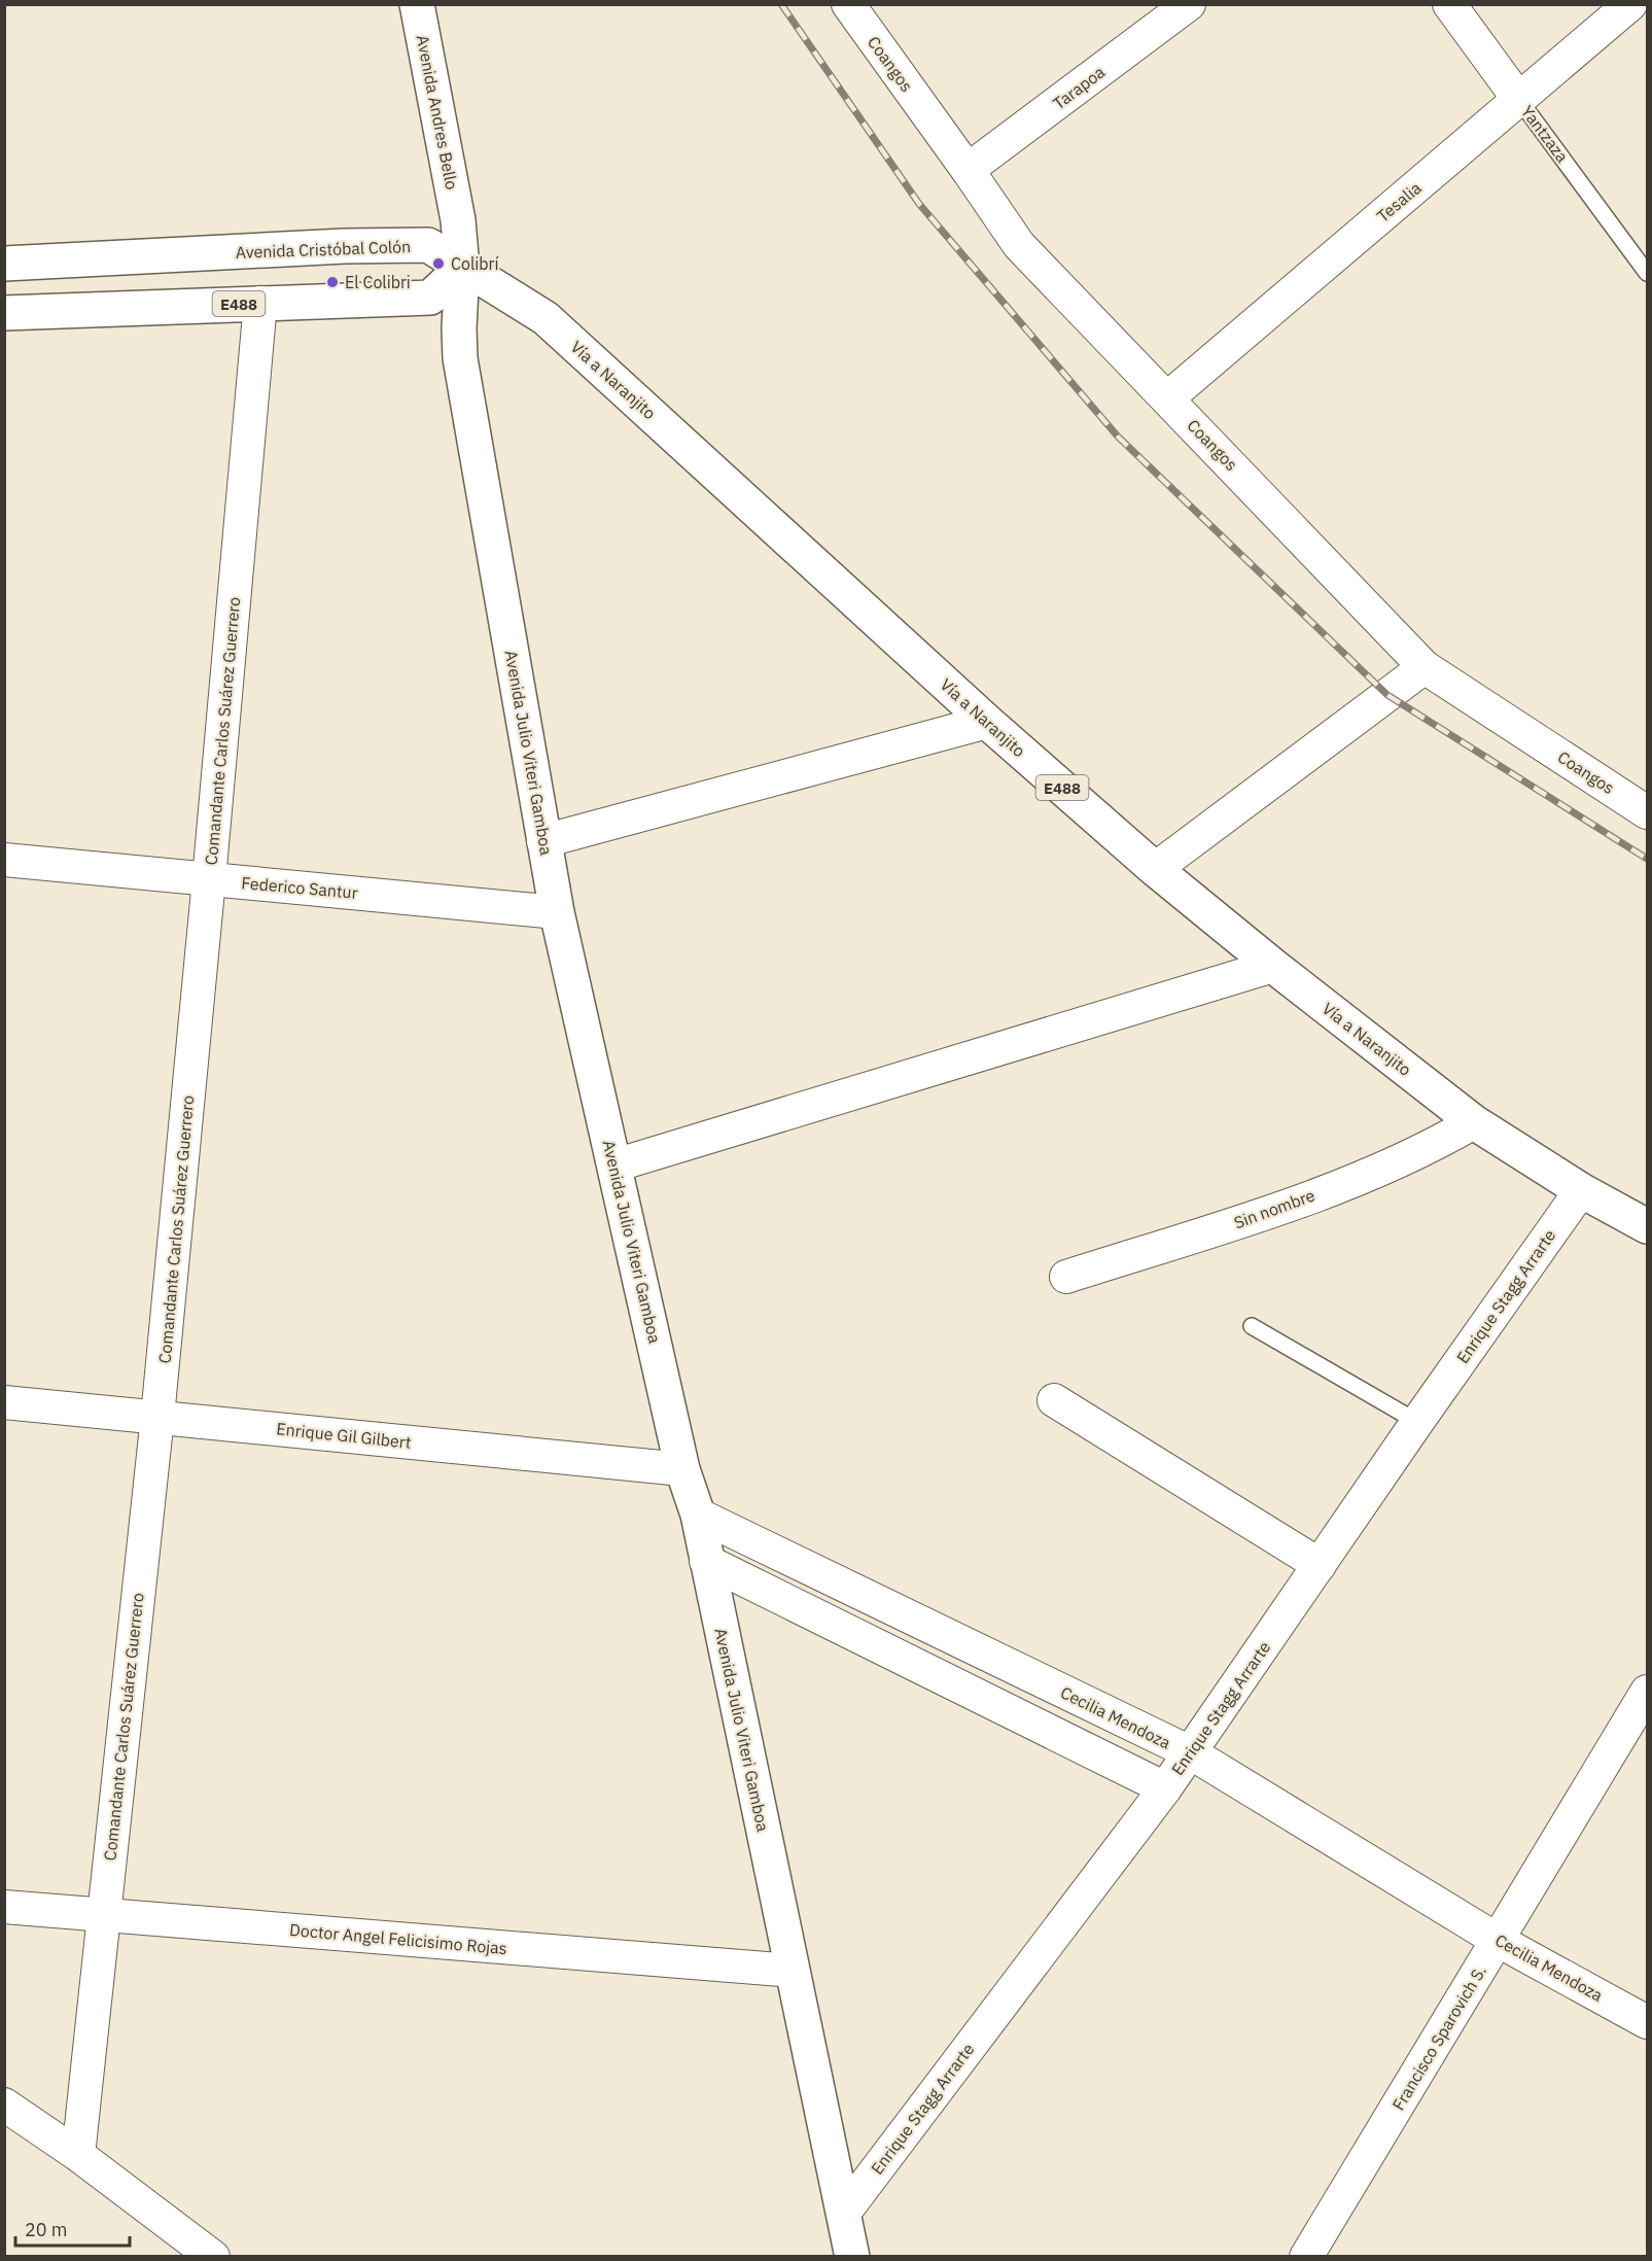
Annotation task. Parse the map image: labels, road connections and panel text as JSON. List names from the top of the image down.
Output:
{
  "streets": {
    "main road": [
      "Avenida Andres Bello",
      "Avenida Cristóbal Colón",
      "E488",
      "Vía a Naranjito",
      "Avenida Julio Viteri Gamboa"
    ],
    "street": [
      "Coangos",
      "Tarapoa",
      "Yantzaza",
      "Tesalia",
      "Comandante Carlos Suárez Guerrero",
      "Federico Santur",
      "Sin nombre",
      "Enrique Stagg Arrarte",
      "Enrique Gil Gilbert",
      "Cecilia Mendoza",
      "Doctor Angel Felicisimo Rojas",
      "Francisco Sparovich S."
    ]
  },
  "crossings": [
    ["Coangos", "Tarapoa"],
    ["Coangos", "Tesalia"],
    ["Avenida Andres Bello", "Avenida Julio Viteri Gamboa"],
    ["Yantzaza", "Tesalia"],
    ["Avenida Cristóbal Colón", "E488"],
    ["Avenida Cristóbal Colón", "Vía a Naranjito"],
    ["Avenida Cristóbal Colón", "Avenida Julio Viteri Gamboa"],
    ["E488", "Vía a Naranjito"],
    ["E488", "Comandante Carlos Suárez Guerrero"],
    ["E488", "Avenida Julio Viteri Gamboa"],
    ["Vía a Naranjito", "Avenida Julio Viteri Gamboa"],
    ["Vía a Naranjito", "Sin nombre"],
    ["Vía a Naranjito", "Enrique Stagg Arrarte"],
    ["Comandante Carlos Suárez Guerrero", "Federico Santur"],
    ["Comandante Carlos Suárez Guerrero", "Enrique Gil Gilbert"],
    ["Comandante Carlos Suárez Guerrero", "Doctor Angel Felicisimo Rojas"],
    ["Avenida Julio Viteri Gamboa", "Federico Santur"],
    ["Avenida Julio Viteri Gamboa", "Enrique Stagg Arrarte"],
    ["Avenida Julio Viteri Gamboa", "Enrique Gil Gilbert"],
    ["Avenida Julio Viteri Gamboa", "Cecilia Mendoza"],
    ["Avenida Julio Viteri Gamboa", "Doctor Angel Felicisimo Rojas"],
    ["Enrique Stagg Arrarte", "Cecilia Mendoza"],
    ["Cecilia Mendoza", "Francisco Sparovich S."]
  ],
  "places": ["Colibrí", "El Colibri"],
  "scale_bar": "20 m"
}
